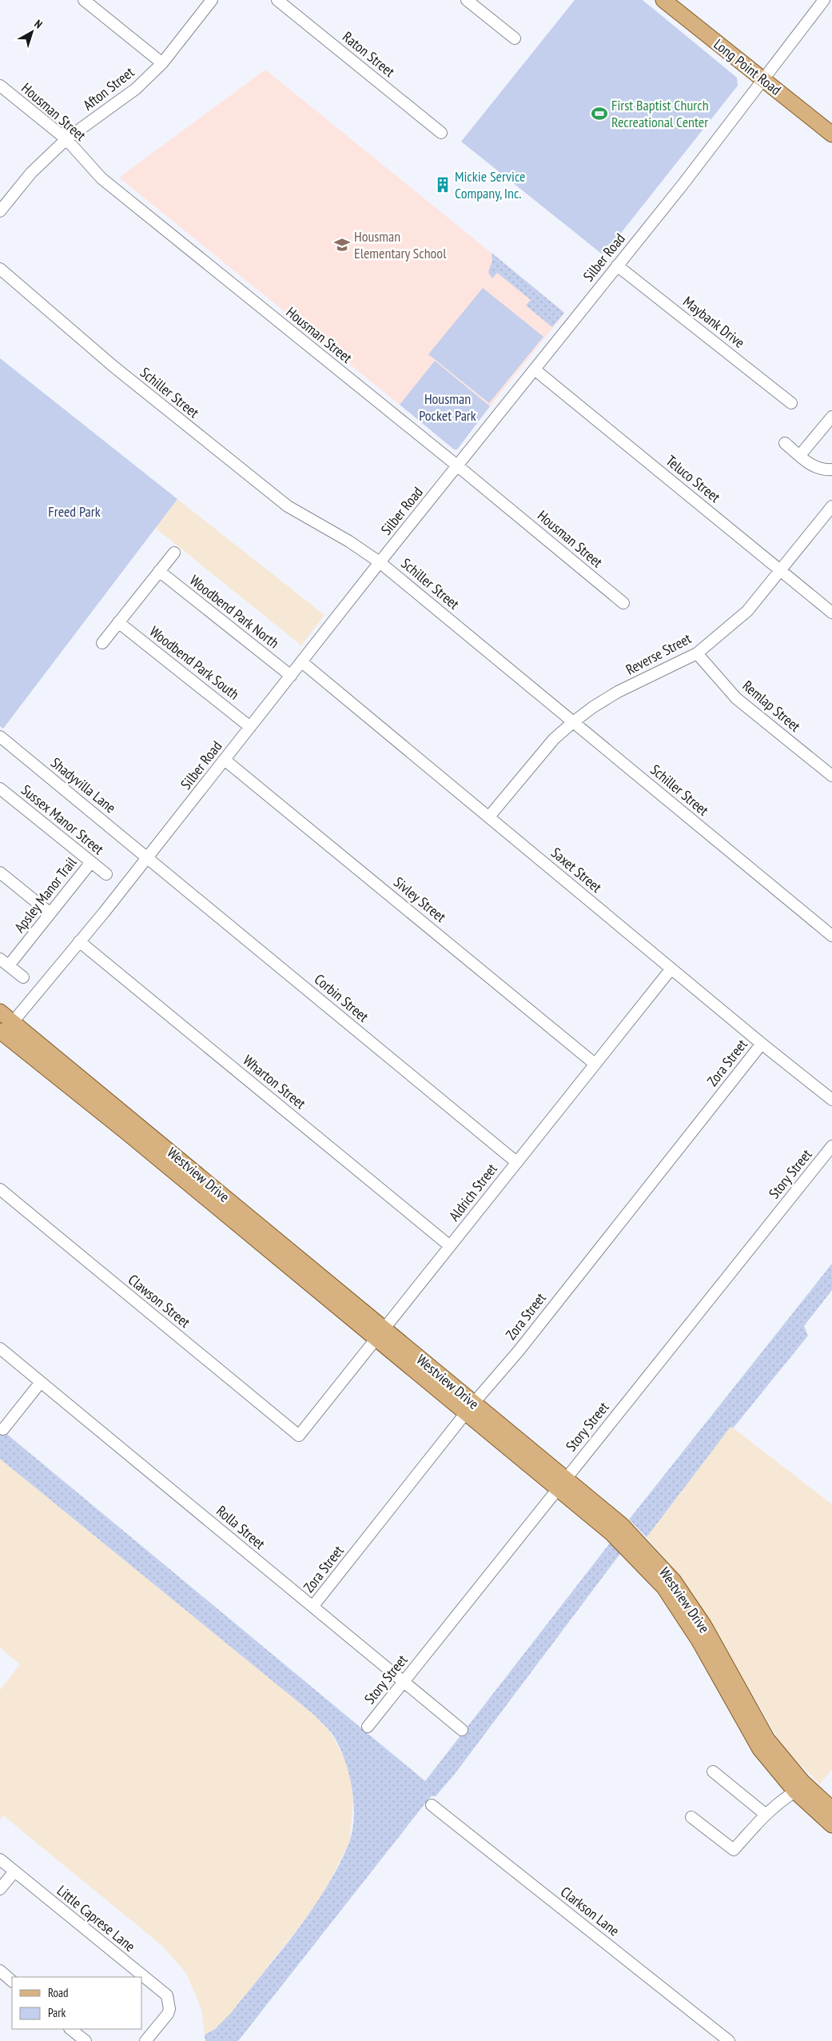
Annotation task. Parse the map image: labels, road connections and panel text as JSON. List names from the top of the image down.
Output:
{
  "streets": {
    "main road": ["Long Point Road", "Westview Drive"],
    "street": [
      "Raton Street",
      "Afton Street",
      "Housman Street",
      "Silber Road",
      "Maybank Drive",
      "Schiller Street",
      "Teluco Street",
      "Woodbend Park North",
      "Reverse Street",
      "Woodbend Park South",
      "Remlap Street",
      "Shadyvilla Lane",
      "Sussex Manor Street",
      "Saxet Street",
      "Apsley Manor Trail",
      "Sivley Street",
      "Corbin Street",
      "Zora Street",
      "Wharton Street",
      "Story Street",
      "Aldrich Street",
      "Clawson Street",
      "Rolla Street",
      "Clarkson Lane",
      "Little Caprese Lane"
    ]
  },
  "crossings": [
    ["Long Point Road", "Silber Road"],
    ["Afton Street", "Housman Street"],
    ["Housman Street", "Silber Road"],
    ["Silber Road", "Maybank Drive"],
    ["Silber Road", "Schiller Street"],
    ["Silber Road", "Teluco Street"],
    ["Silber Road", "Woodbend Park North"],
    ["Silber Road", "Woodbend Park South"],
    ["Silber Road", "Shadyvilla Lane"],
    ["Silber Road", "Saxet Street"],
    ["Silber Road", "Sivley Street"],
    ["Silber Road", "Corbin Street"],
    ["Silber Road", "Wharton Street"],
    ["Silber Road", "Westview Drive"],
    ["Schiller Street", "Reverse Street"],
    ["Teluco Street", "Reverse Street"],
    ["Reverse Street", "Remlap Street"],
    ["Reverse Street", "Saxet Street"],
    ["Shadyvilla Lane", "Corbin Street"],
    ["Sussex Manor Street", "Apsley Manor Trail"],
    ["Saxet Street", "Zora Street"],
    ["Saxet Street", "Aldrich Street"],
    ["Sivley Street", "Aldrich Street"],
    ["Corbin Street", "Aldrich Street"],
    ["Zora Street", "Westview Drive"],
    ["Zora Street", "Rolla Street"],
    ["Wharton Street", "Aldrich Street"],
    ["Story Street", "Westview Drive"],
    ["Story Street", "Rolla Street"],
    ["Westview Drive", "Aldrich Street"],
    ["Aldrich Street", "Clawson Street"]
  ],
  "parks": ["Housman Pocket Park", "Freed Park"],
  "places": {
    "sports": ["First Baptist Church Recreational Center"],
    "building": ["Mickie Service Company, Inc."],
    "school or university": ["Housman Elementary School"]
  },
  "legend": ["Road", "Park"],
  "north": "top right"
}
